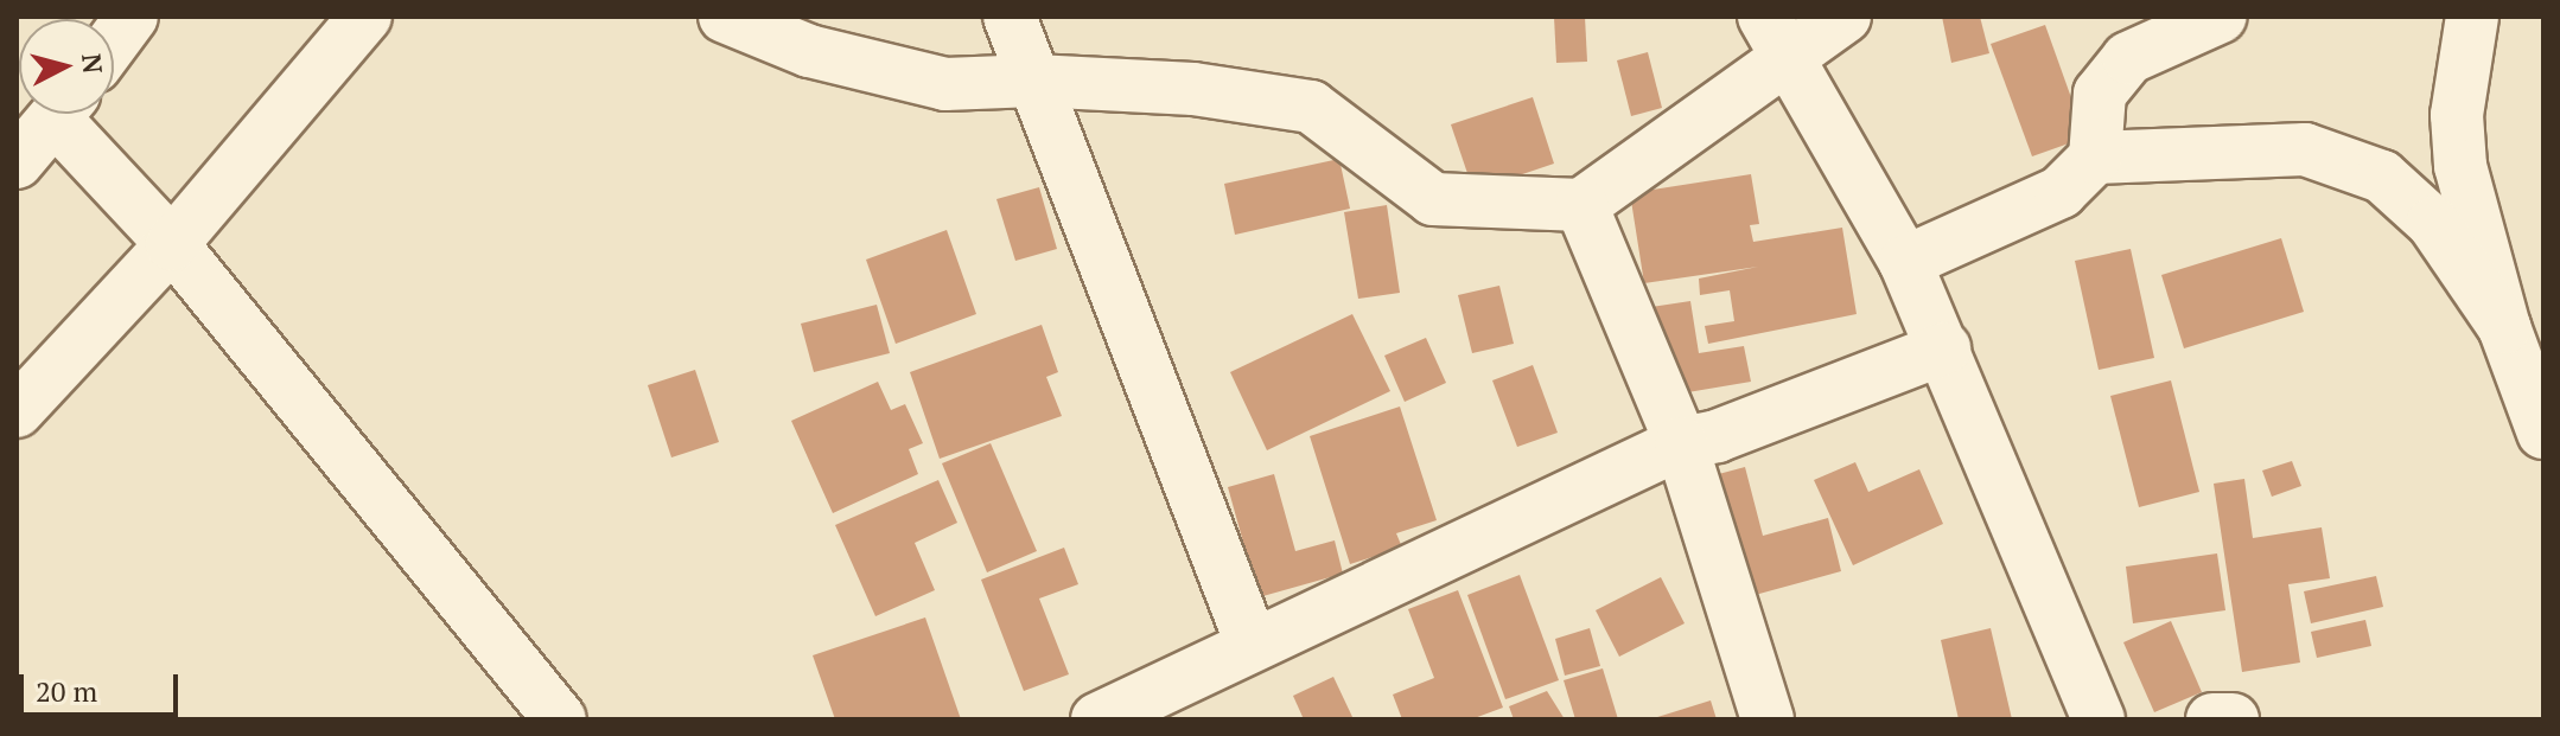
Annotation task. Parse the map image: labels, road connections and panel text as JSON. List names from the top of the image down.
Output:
{
  "scale_bar": "20 m",
  "north": "right"
}
